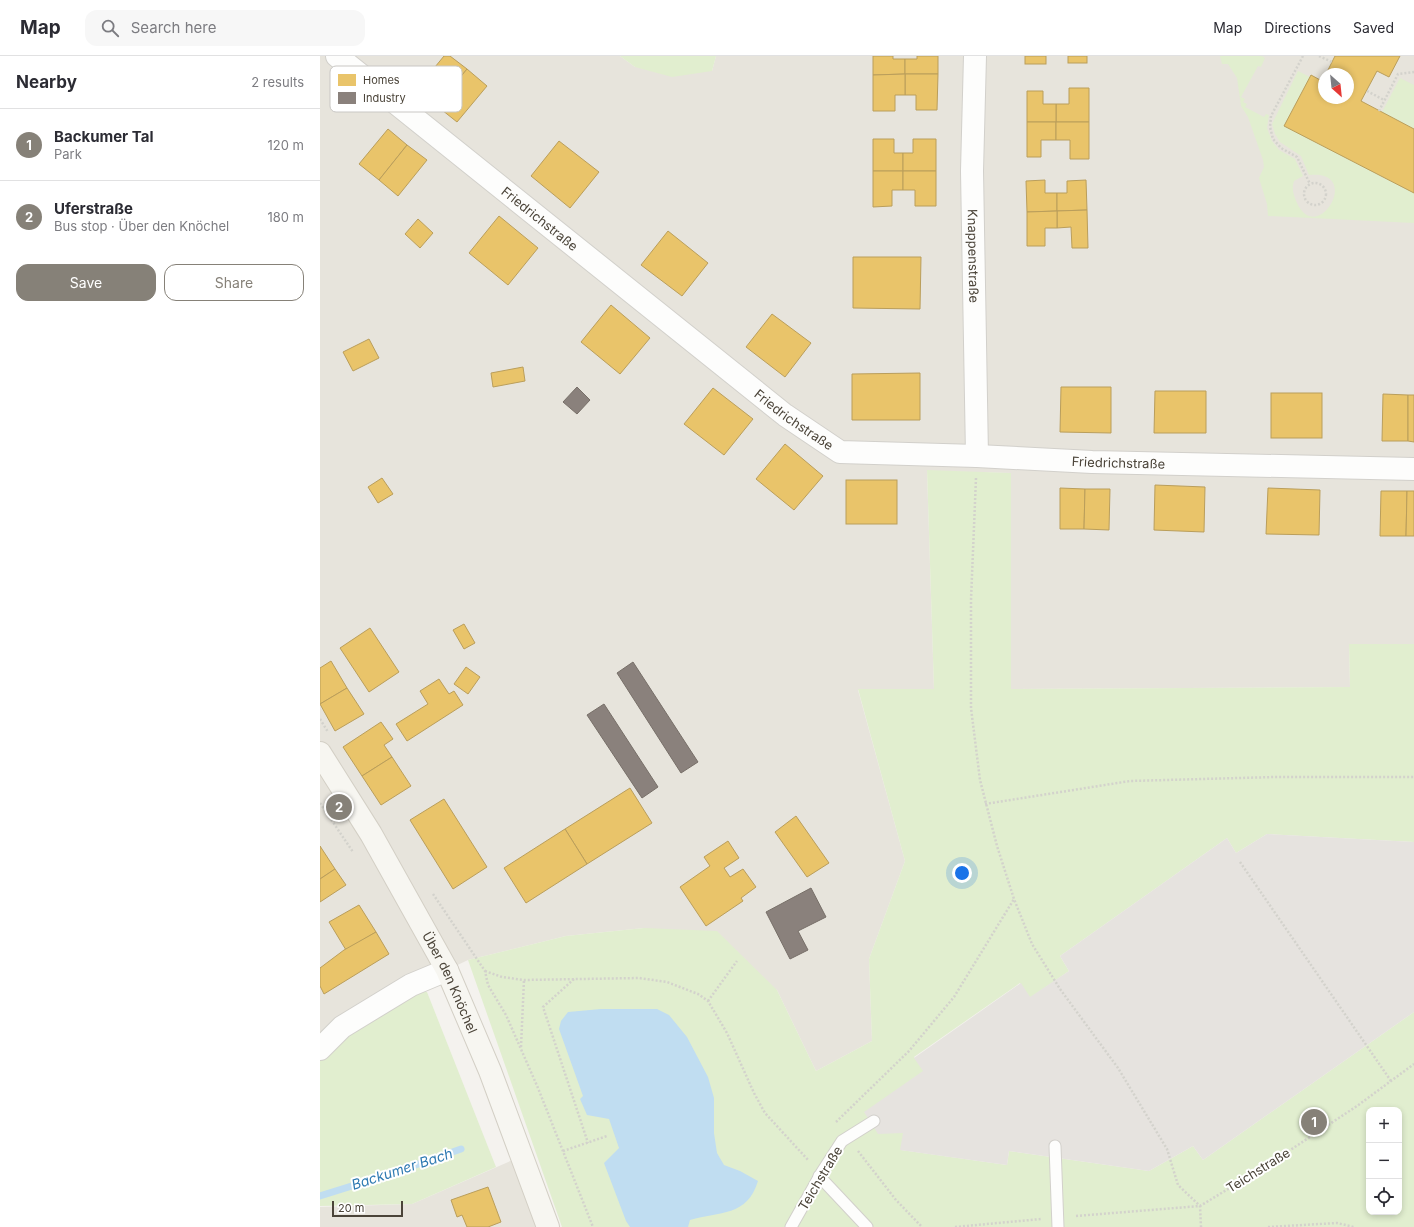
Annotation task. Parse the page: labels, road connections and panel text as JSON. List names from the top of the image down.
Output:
{
  "streets": {
    "main road": ["Über den Knöchel"],
    "street": ["Friedrichstraße", "Knappenstraße"],
    "lane": ["Teichstraße"]
  },
  "crossings": [
    ["Friedrichstraße", "Knappenstraße"]
  ],
  "water": ["Backumer Bach"],
  "legend": ["Homes", "Industry"],
  "scale_bar": "20 m",
  "north": "bottom right",
  "page": {
    "header": "Map",
    "search": "Search here",
    "nav": ["Map", "Directions", "Saved"],
    "heading": ["Nearby", "2 results"],
    "list": [
      {
        "mark": "1",
        "name": "Backumer Tal",
        "note": "Park",
        "value": "120 m"
      },
      {
        "mark": "2",
        "name": "Uferstraße",
        "note": "Bus stop · Über den Knöchel",
        "value": "180 m"
      }
    ],
    "buttons": ["Save", "Share"],
    "pins": ["2", "1"],
    "map_buttons": ["+", "−"],
    "scale": "20 m"
  }
}
